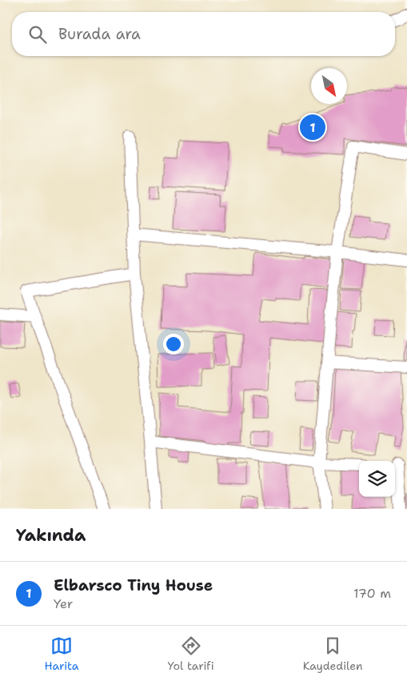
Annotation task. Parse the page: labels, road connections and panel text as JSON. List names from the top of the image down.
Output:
{
  "north": "bottom right",
  "page": {
    "search": "Burada ara",
    "pins": "1",
    "heading": "Yakında",
    "list": [
      {
        "mark": "1",
        "name": "Elbarsco Tiny House",
        "note": "Yer",
        "value": "170 m"
      }
    ],
    "nav": ["Harita", "Yol tarifi", "Kaydedilen"]
  }
}
